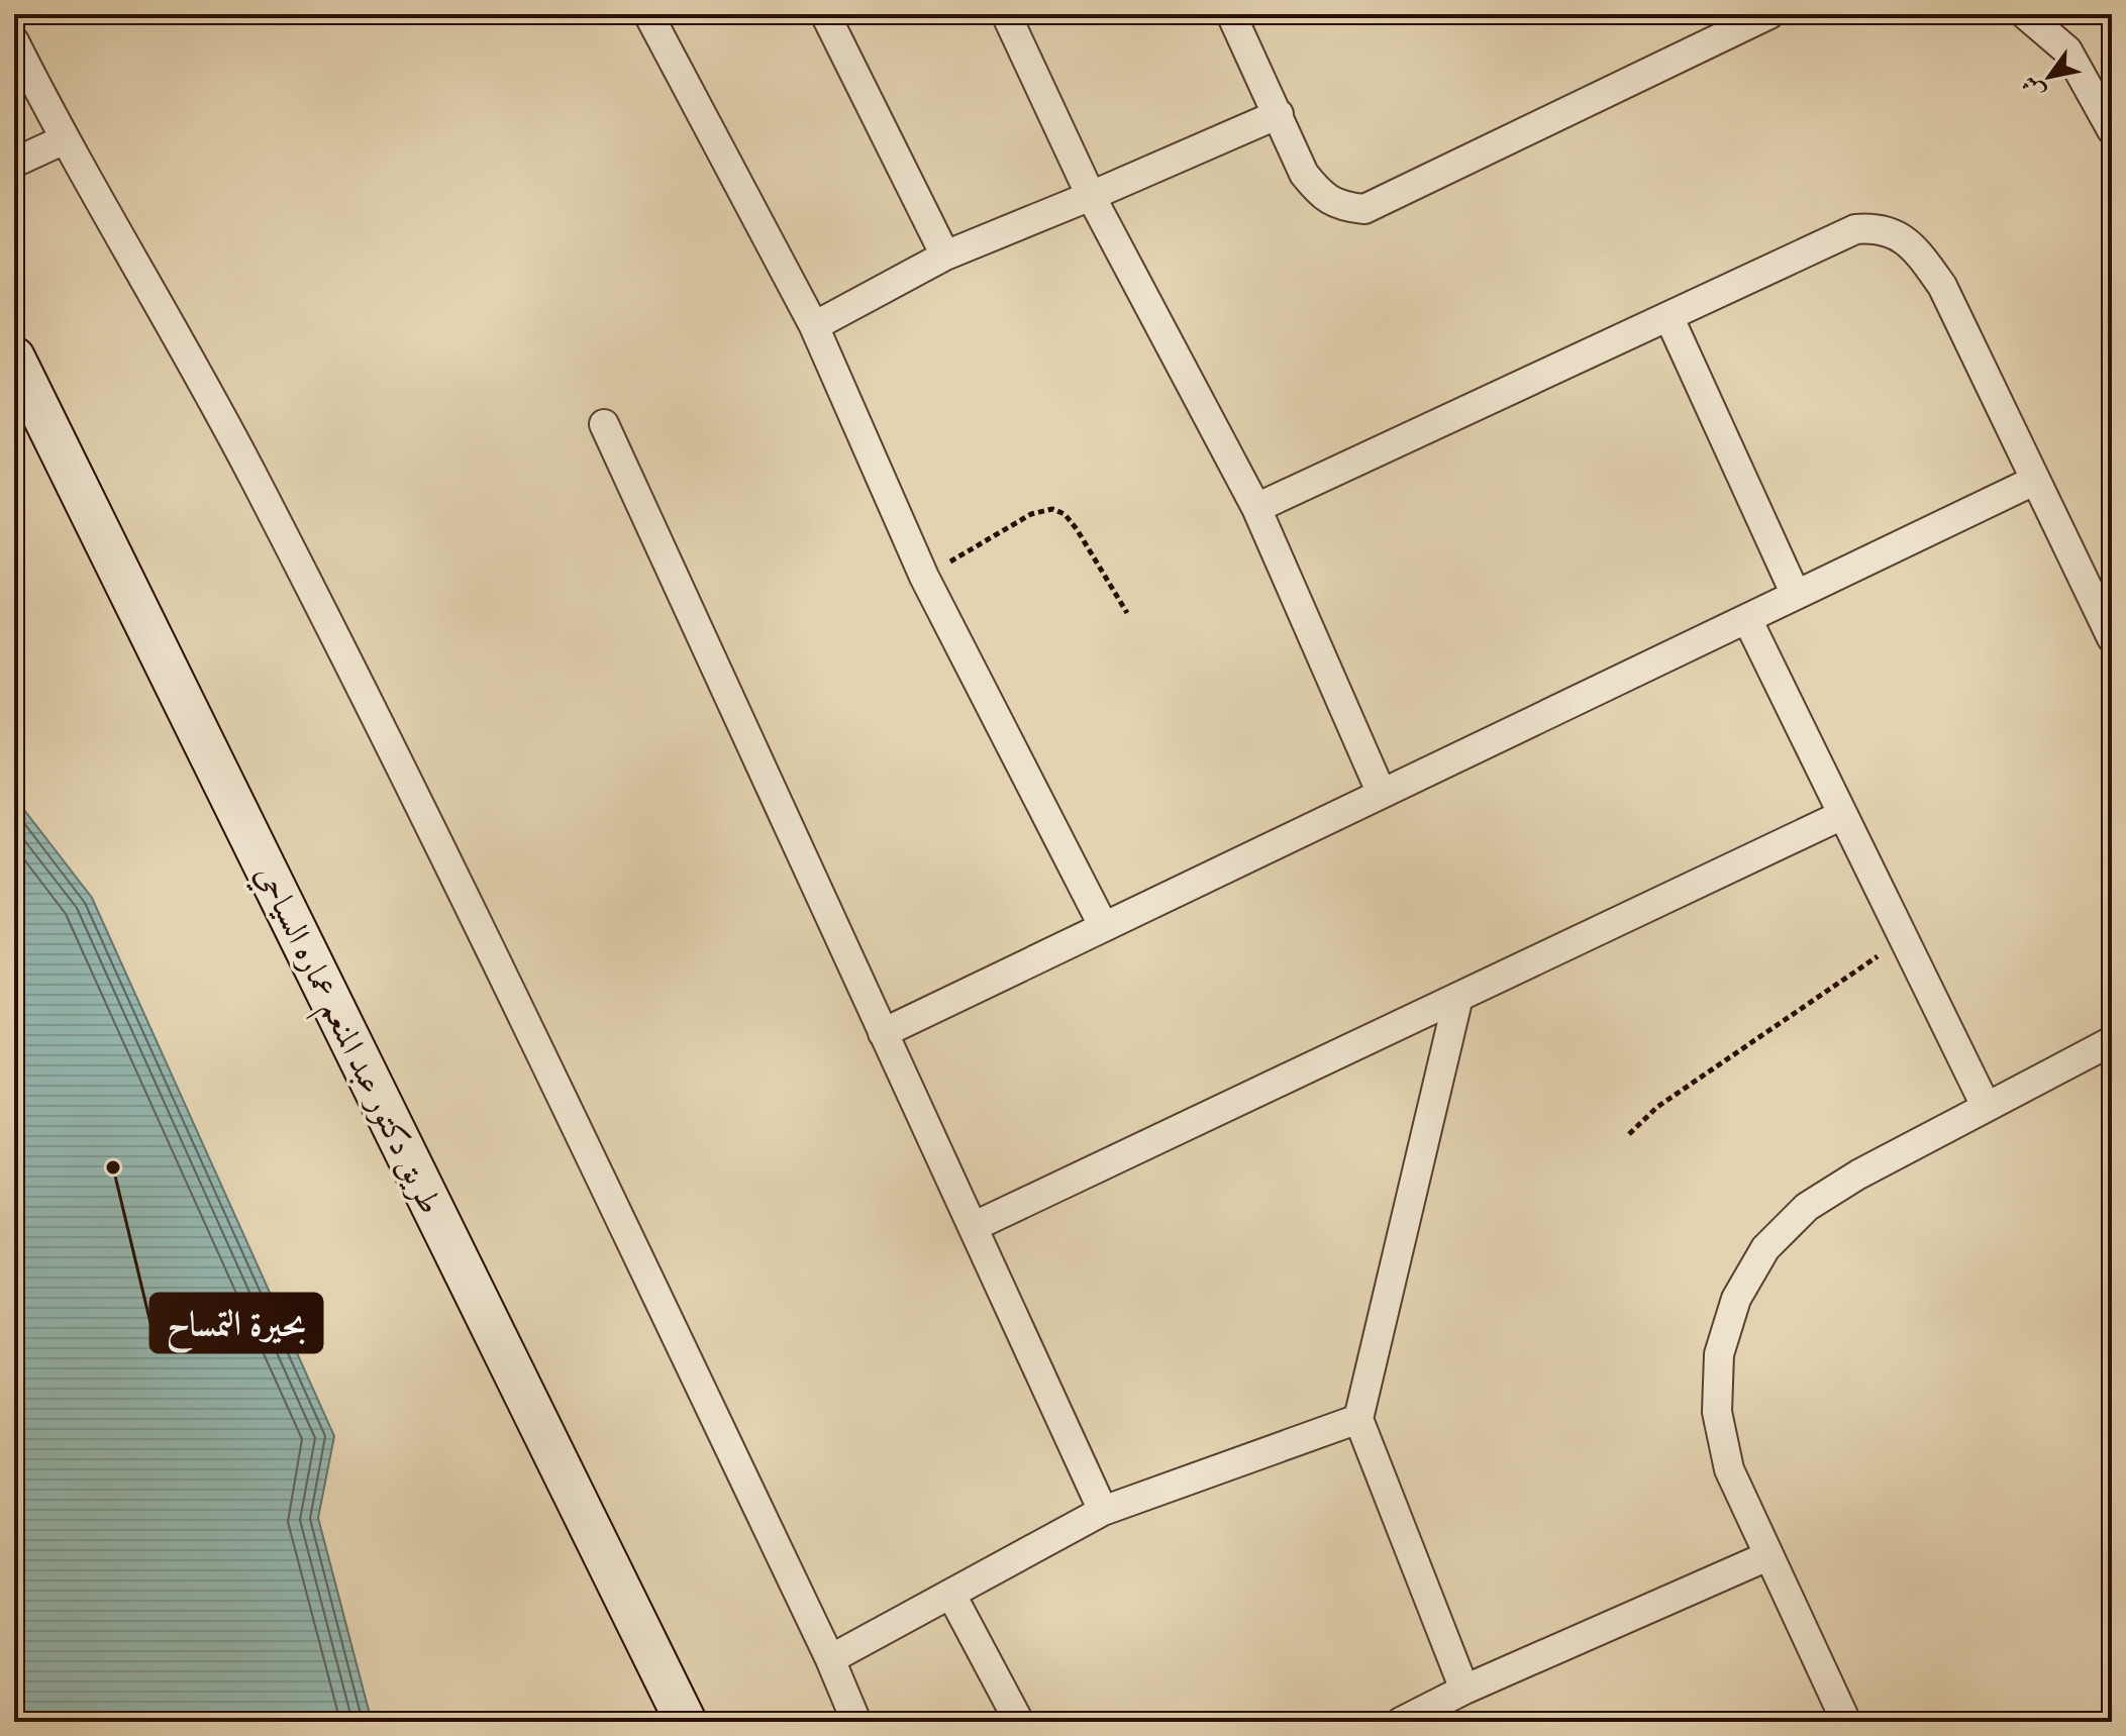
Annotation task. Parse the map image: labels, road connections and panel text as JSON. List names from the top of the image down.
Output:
{
  "streets": {
    "main road": ["طريق دكتور عبد المنعم عماره السياحي"]
  },
  "places": ["بحيرة التمساح"],
  "north": "bottom left"
}
